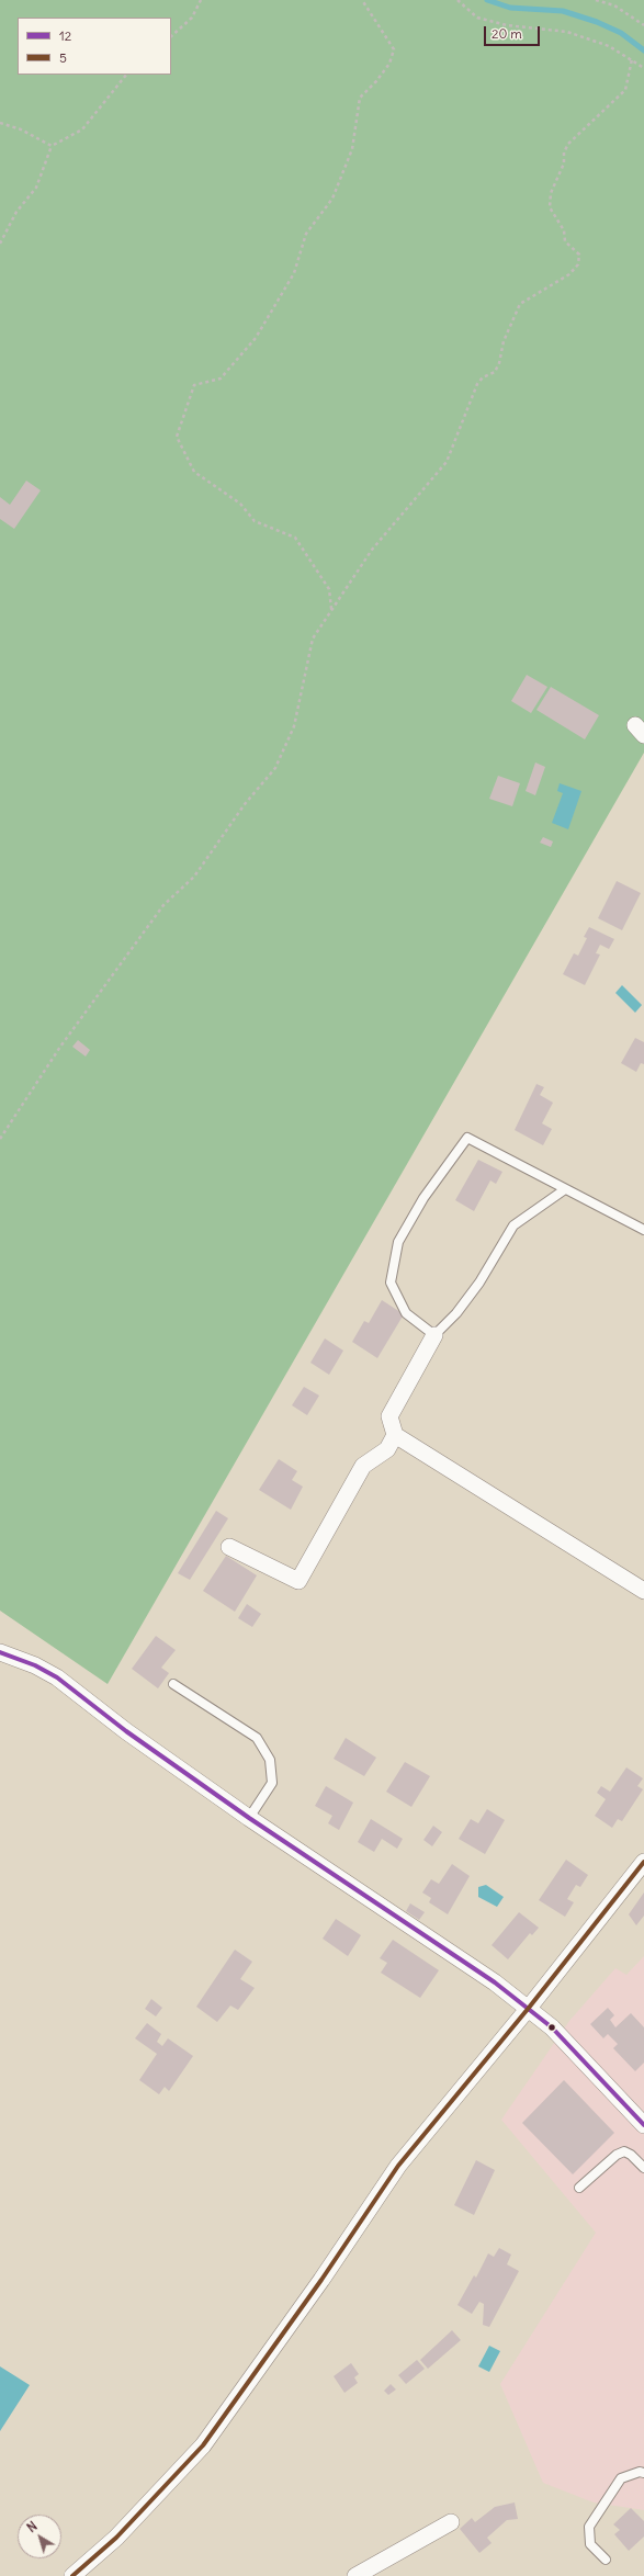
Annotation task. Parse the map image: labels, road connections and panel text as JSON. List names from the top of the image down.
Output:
{
  "lines": ["transit line 12", "transit line 5"],
  "legend": ["12", "5"],
  "scale_bar": "20 m",
  "north": "top left"
}
